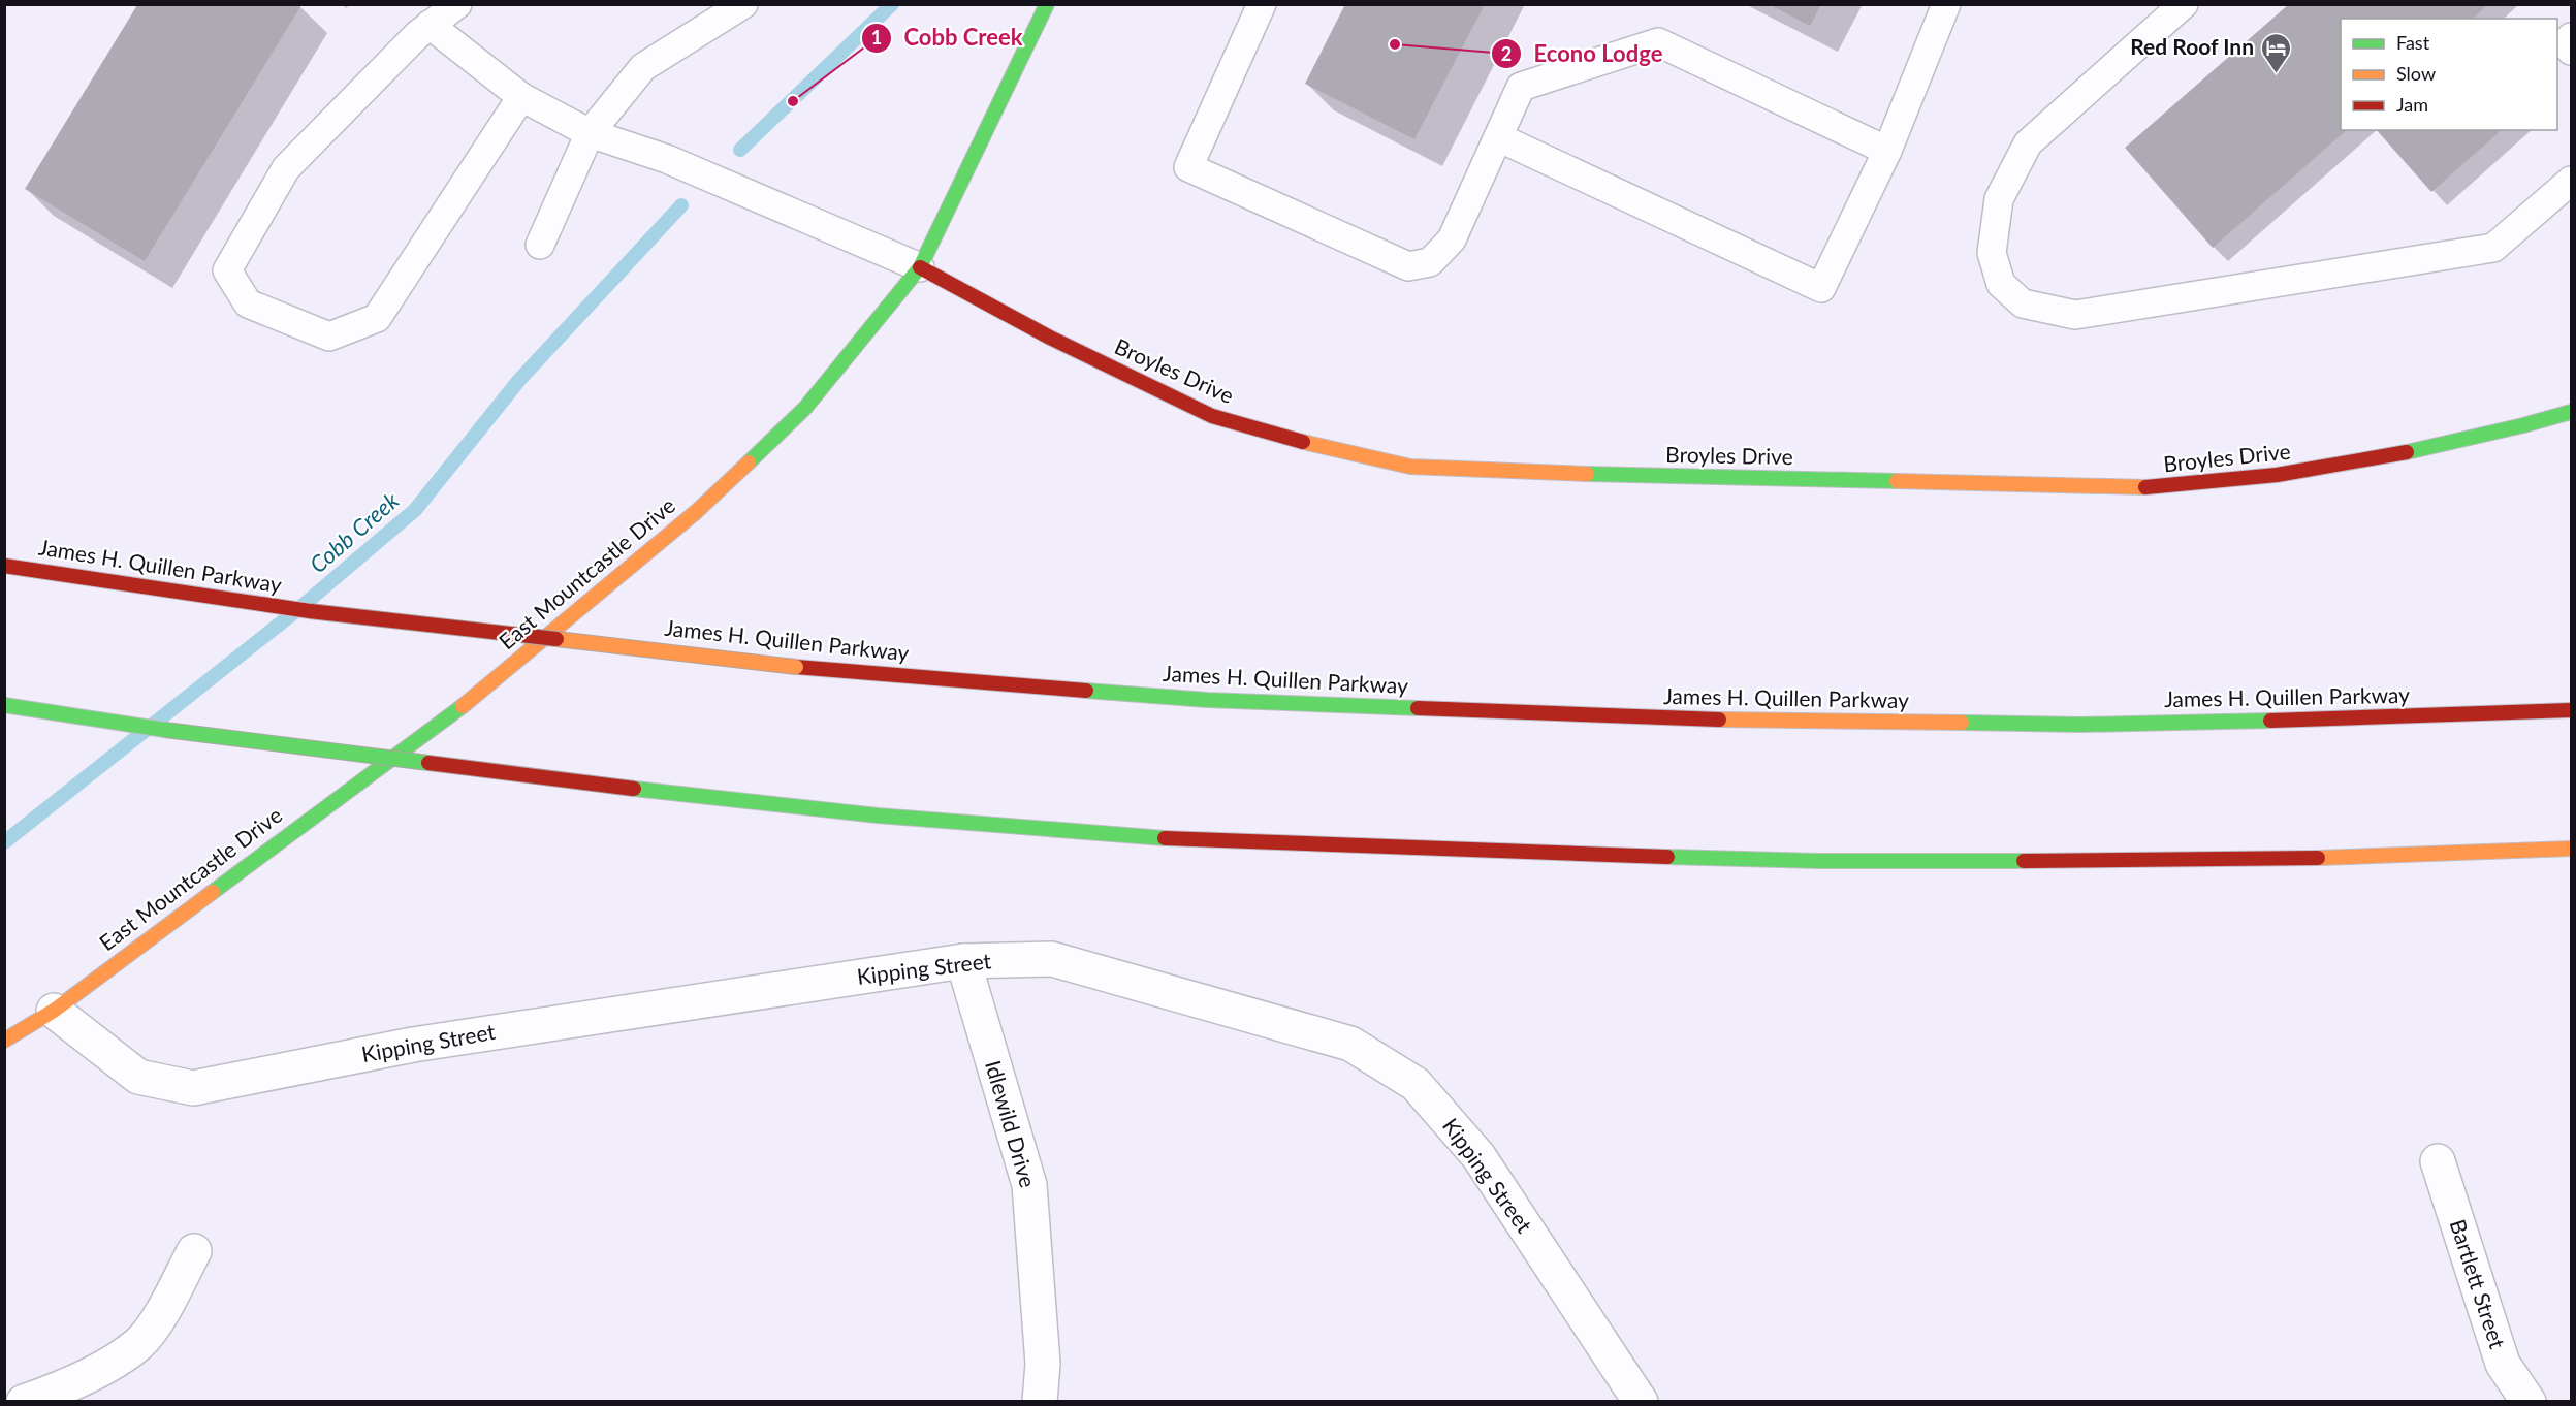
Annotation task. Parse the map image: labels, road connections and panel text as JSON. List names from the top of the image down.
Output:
{
  "streets": {
    "main road": ["Broyles Drive", "James H. Quillen Parkway", "East Mountcastle Drive"],
    "street": ["Kipping Street", "Idlewild Drive", "Bartlett Street"]
  },
  "crossings": [
    ["Broyles Drive", "East Mountcastle Drive"],
    ["East Mountcastle Drive", "Kipping Street"],
    ["Kipping Street", "Idlewild Drive"]
  ],
  "water": ["Cobb Creek"],
  "places": {
    "other": ["Econo Lodge", "Cobb Creek"],
    "hotel": ["Red Roof Inn"]
  },
  "legend": ["Fast", "Slow", "Jam"]
}
